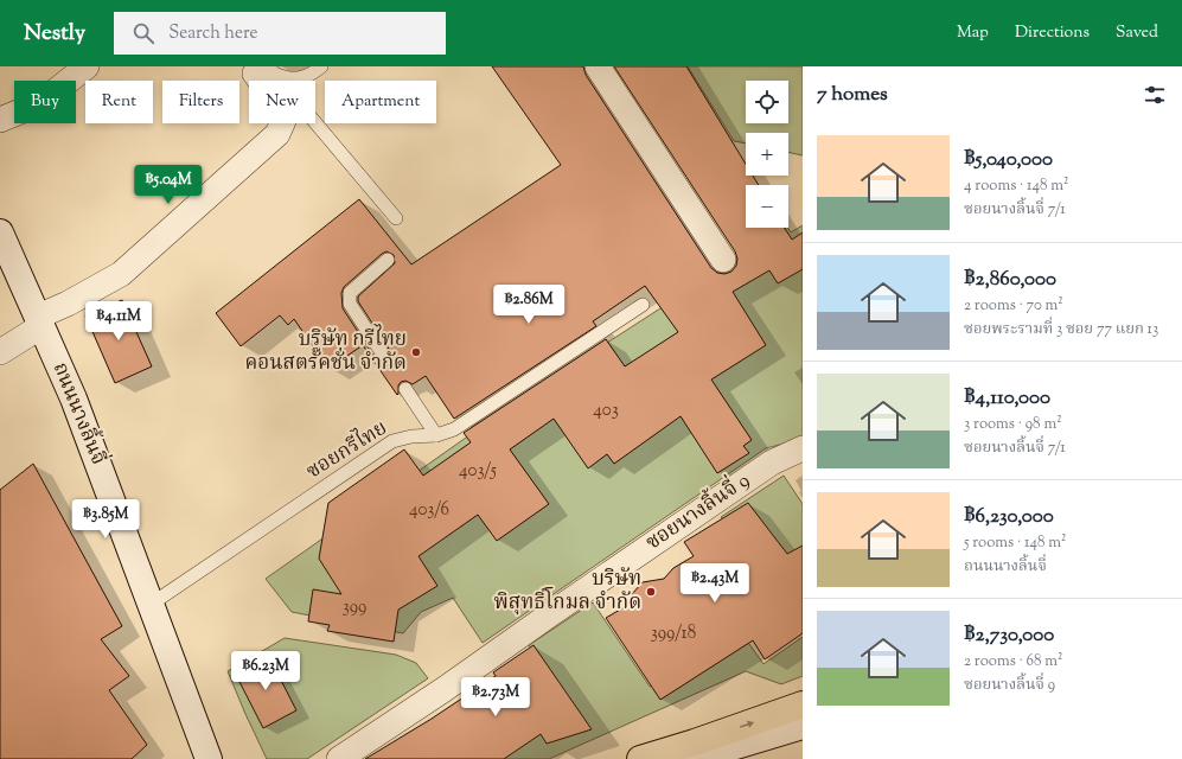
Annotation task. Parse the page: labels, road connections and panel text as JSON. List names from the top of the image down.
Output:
{
  "streets": {
    "main road": ["ถนนนางลิ้นจี่"],
    "street": ["ซอยนางลิ้นจี่ 9"],
    "lane": ["ซอยกรีไทย"]
  },
  "crossings": [
    ["ถนนนางลิ้นจี่", "ซอยกรีไทย"]
  ],
  "places": ["บริษัท กรีไทย คอนสตรั๊คชั่น จำกัด", "บริษัท พิสุทธิ์โกมล จำกัด"],
  "house_numbers": [
    "403",
    "403/5",
    "403/6",
    "399",
    "399/18"
  ],
  "page": {
    "header": "Nestly",
    "search": "Search here",
    "nav": ["Map", "Directions", "Saved"],
    "heading": "7 homes",
    "map_buttons": ["+", "−"],
    "chip": [
      "Buy",
      "Rent",
      "Filters",
      "New",
      "Apartment"
    ],
    "list": [
      {
        "name": "฿5,040,000",
        "note": "4 rooms · 148 m² · ซอยนางลิ้นจี่ 7/1"
      },
      {
        "name": "฿2,860,000",
        "note": "2 rooms · 70 m² · ซอยพระรามที่ 3 ซอย 77 แยก 13"
      },
      {
        "name": "฿4,110,000",
        "note": "3 rooms · 98 m² · ซอยนางลิ้นจี่ 7/1"
      },
      {
        "name": "฿6,230,000",
        "note": "5 rooms · 148 m² · ถนนนางลิ้นจี่"
      },
      {
        "name": "฿2,730,000",
        "note": "2 rooms · 68 m² · ซอยนางลิ้นจี่ 9"
      }
    ],
    "price": [
      "฿5.04M",
      "฿2.86M",
      "฿4.11M",
      "฿3.85M",
      "฿2.43M",
      "฿6.23M",
      "฿2.73M"
    ]
  }
}
